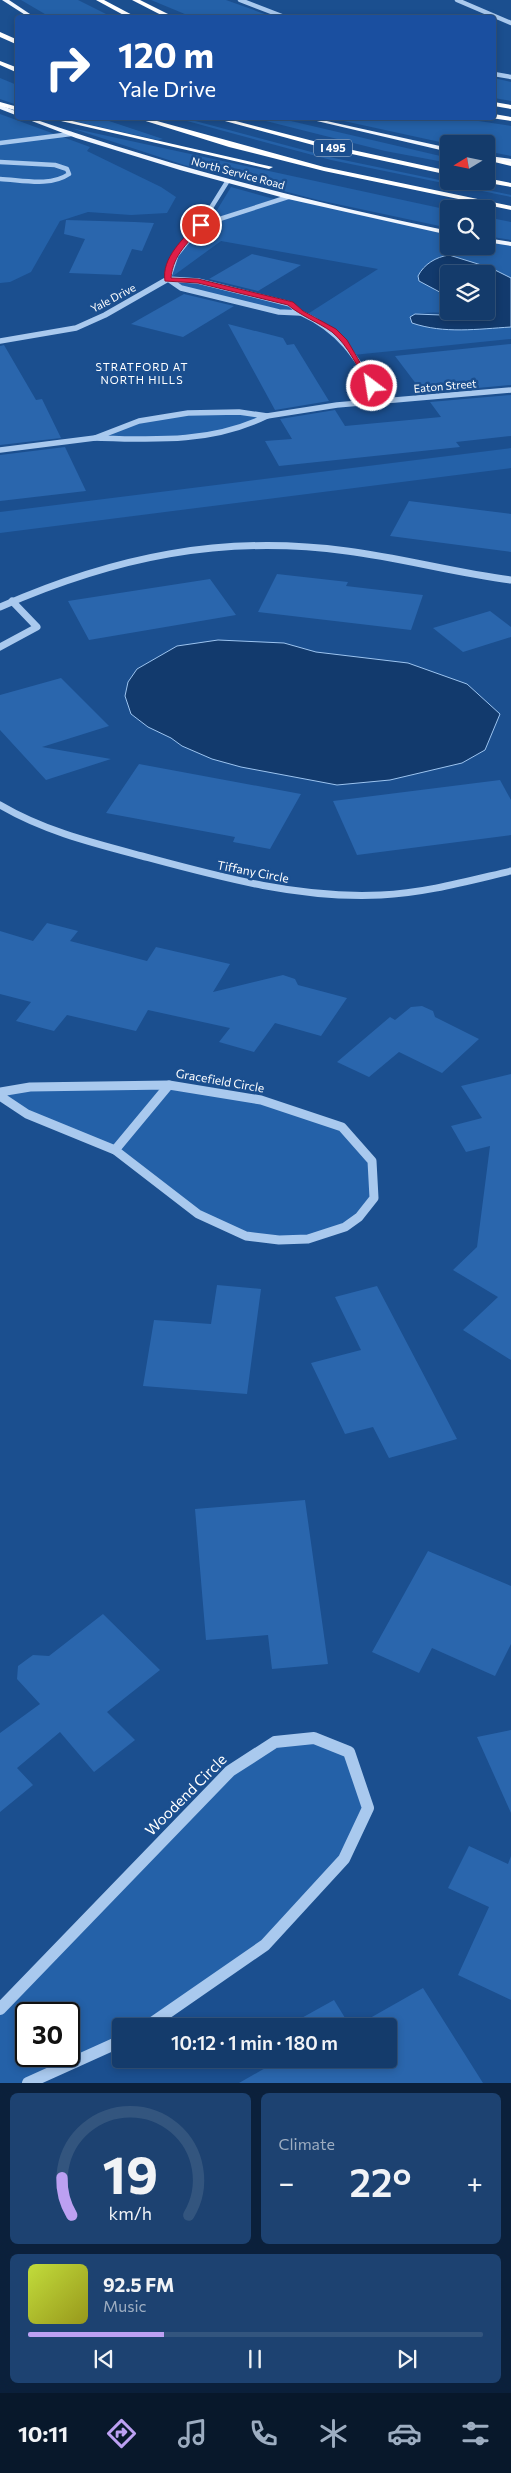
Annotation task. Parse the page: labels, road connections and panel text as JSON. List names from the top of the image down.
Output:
{
  "streets": {
    "highway": ["I 495"],
    "main road": ["North Service Road"],
    "street": [
      "Yale Drive",
      "Eaton Street",
      "Tiffany Circle",
      "Gracefield Circle",
      "Woodend Circle"
    ]
  },
  "districts": ["STRATFORD AT NORTH HILLS"],
  "north": "left",
  "page": {
    "turn": ["120 m", "Yale Drive"],
    "limit": "30",
    "trip": "10:12 · 1 min · 180 m",
    "tile": "Climate",
    "heat": ["−", "22°", "+"],
    "song": ["92.5 FM", "Music"],
    "tabs": "10:11",
    "gauge": ["19", "km/h"]
  }
}
